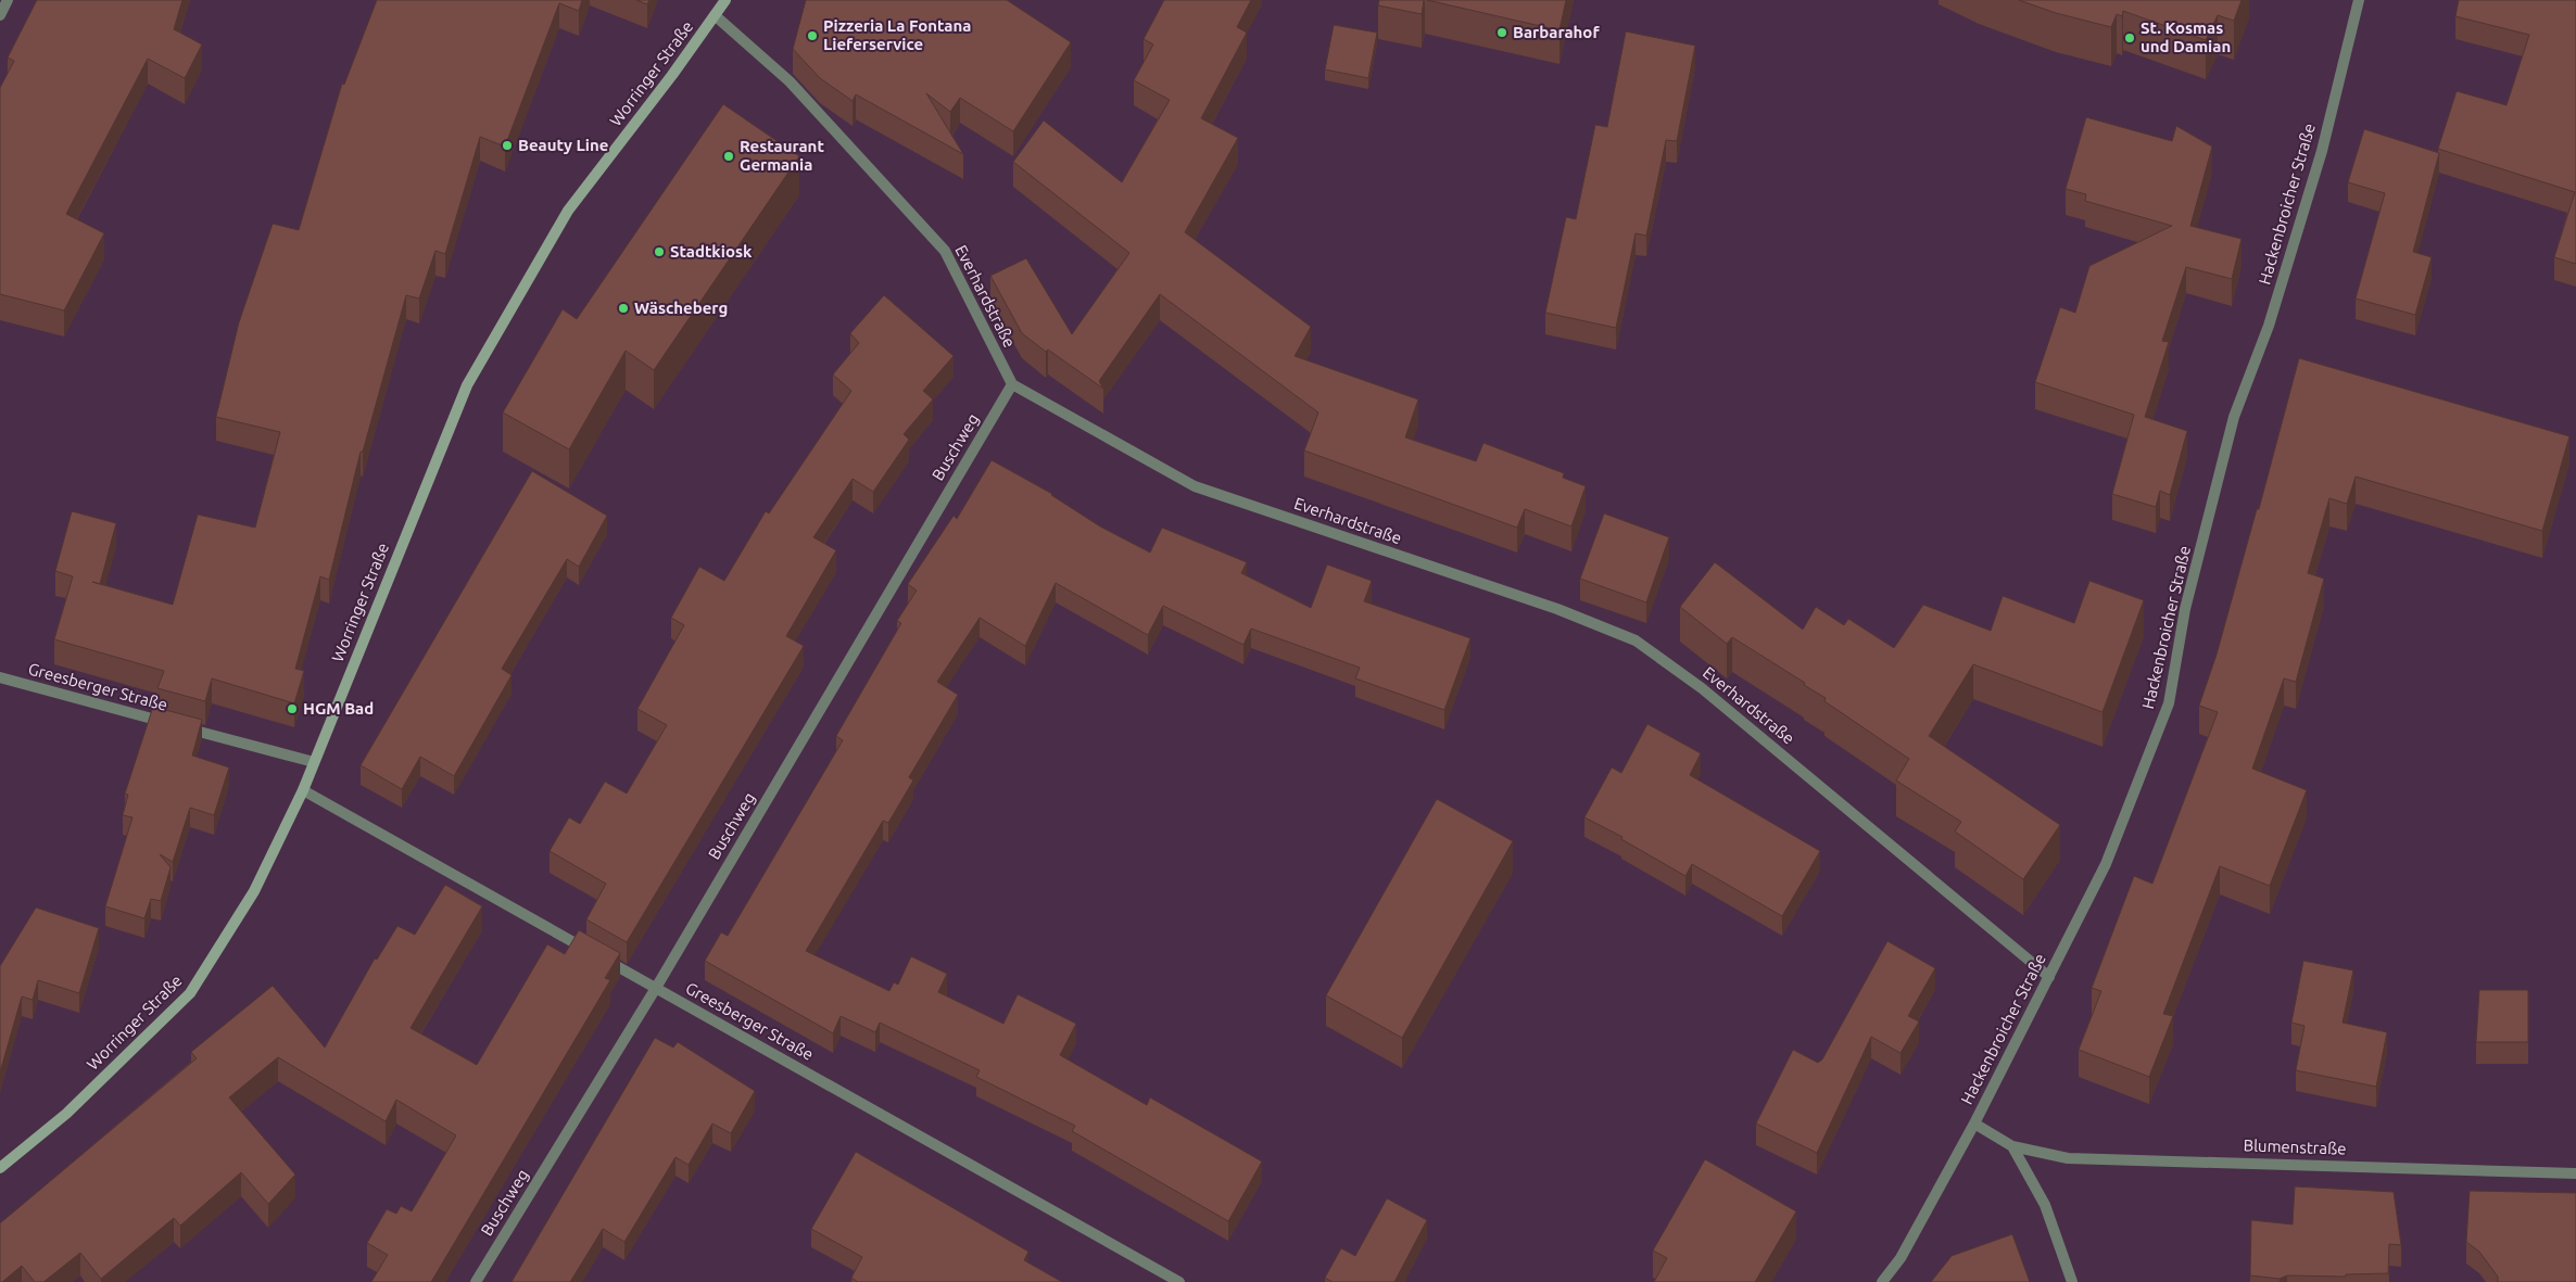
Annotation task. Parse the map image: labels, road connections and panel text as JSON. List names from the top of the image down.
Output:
{
  "streets": {
    "main road": ["Worringer Straße"],
    "street": [
      "Hackenbroicher Straße",
      "Everhardstraße",
      "Buschweg",
      "Greesberger Straße",
      "Blumenstraße"
    ]
  },
  "crossings": [
    ["Worringer Straße", "Everhardstraße"],
    ["Worringer Straße", "Greesberger Straße"],
    ["Hackenbroicher Straße", "Everhardstraße"],
    ["Everhardstraße", "Buschweg"],
    ["Buschweg", "Greesberger Straße"]
  ],
  "places": [
    "Barbarahof",
    "Pizzeria La Fontana Lieferservice",
    "St. Kosmas und Damian",
    "Beauty Line",
    "Restaurant Germania",
    "Stadtkiosk",
    "Wäscheberg",
    "HGM Bad"
  ]
}
